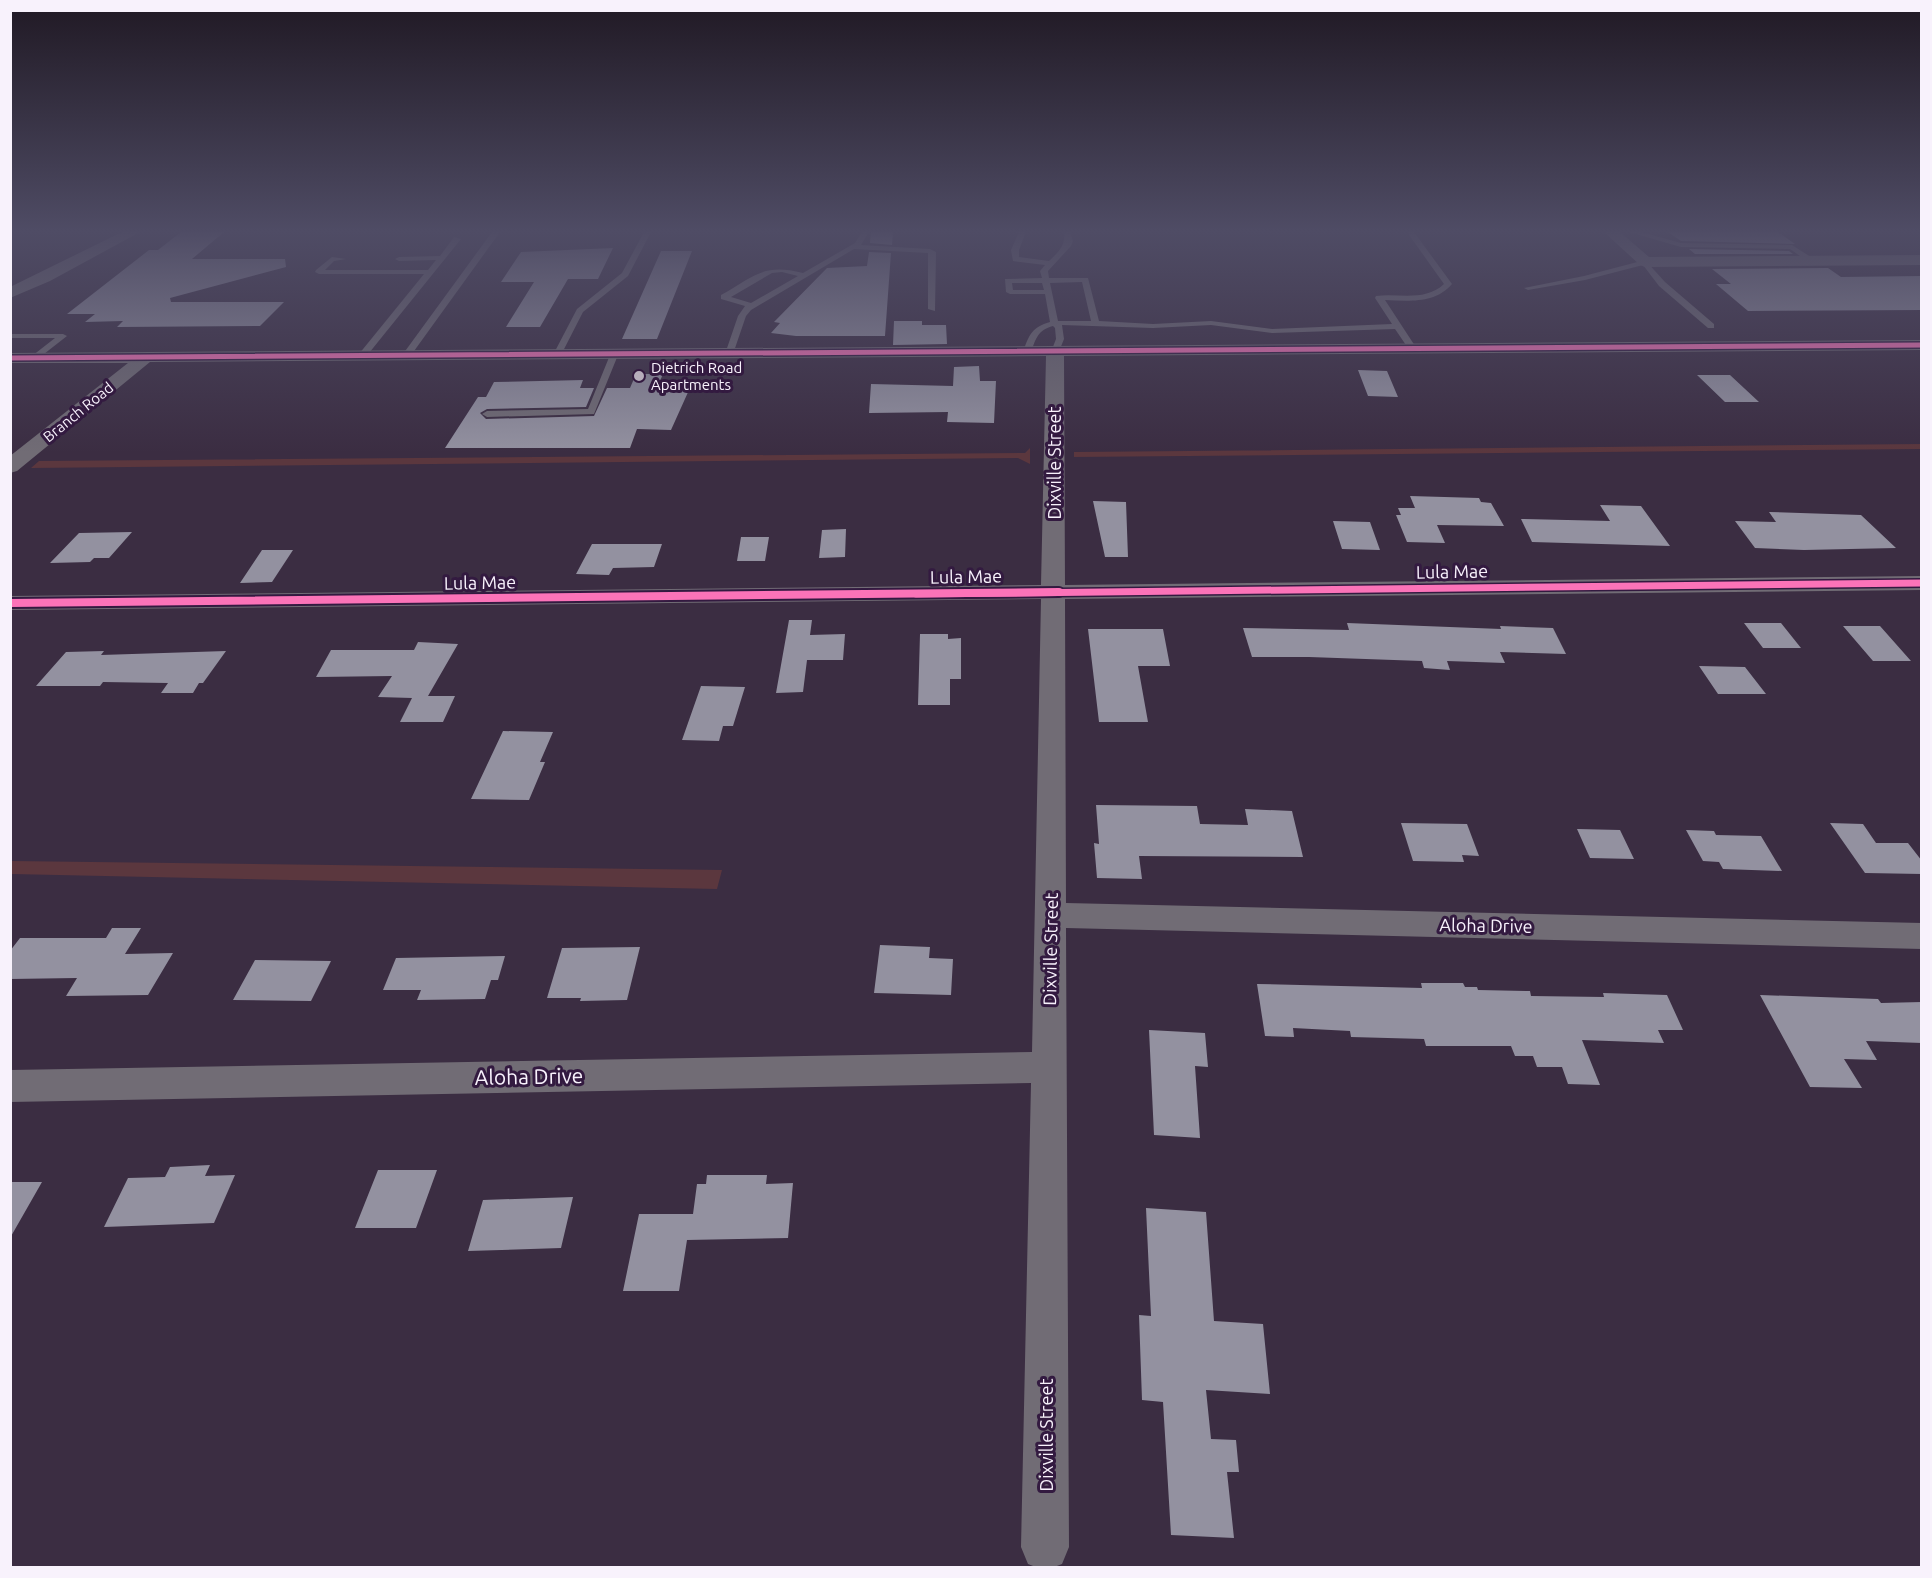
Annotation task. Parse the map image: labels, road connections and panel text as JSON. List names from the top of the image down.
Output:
{
  "streets": {
    "street": [
      "Branch Road",
      "Dixville Street",
      "Lula Mae",
      "Aloha Drive"
    ]
  },
  "crossings": [
    ["Dixville Street", "Lula Mae"],
    ["Dixville Street", "Aloha Drive"]
  ],
  "places": ["Dietrich Road Apartments"]
}
